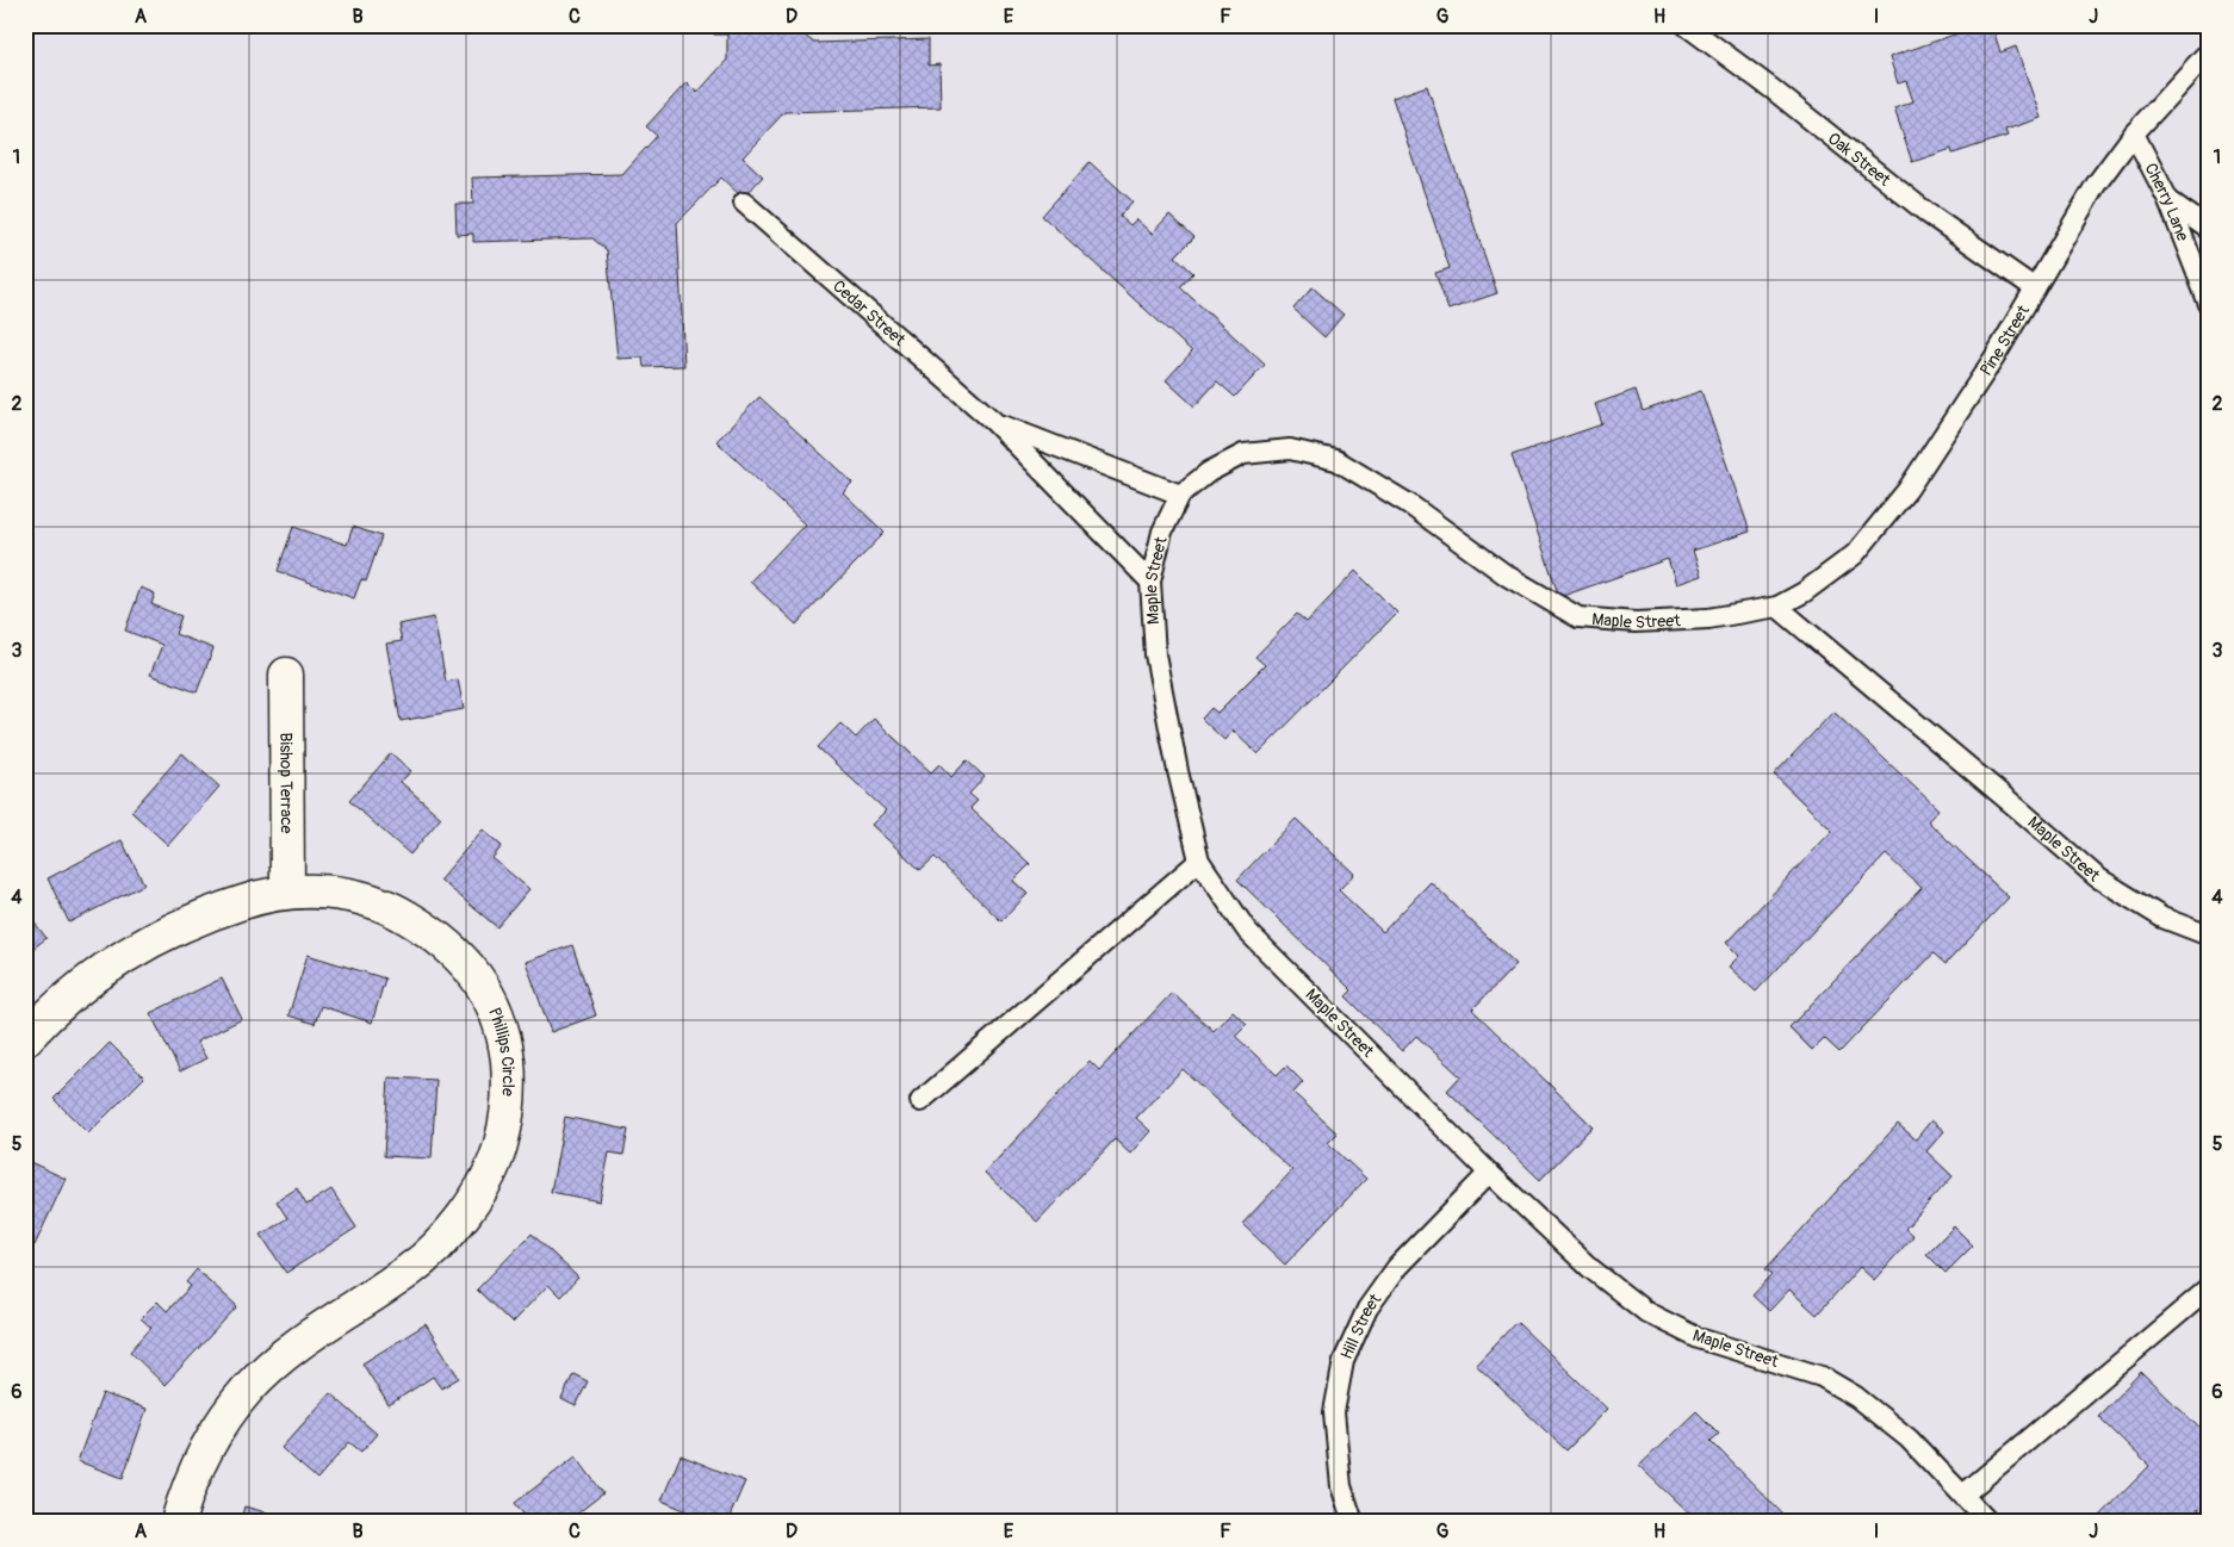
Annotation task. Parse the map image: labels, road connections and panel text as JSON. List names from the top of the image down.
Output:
{
  "streets": {
    "street": ["Bishop Terrace", "Phillips Circle"],
    "lane": [
      "Oak Street",
      "Cherry Lane",
      "Cedar Street",
      "Pine Street",
      "Maple Street",
      "Hill Street"
    ]
  },
  "crossings": [
    ["Oak Street", "Pine Street"],
    ["Cherry Lane", "Pine Street"],
    ["Cedar Street", "Maple Street"],
    ["Pine Street", "Maple Street"],
    ["Maple Street", "Hill Street"],
    ["Bishop Terrace", "Phillips Circle"]
  ],
  "grid": {
    "columns": [
      "A",
      "B",
      "C",
      "D",
      "E",
      "F",
      "G",
      "H",
      "I",
      "J"
    ],
    "rows": [
      "1",
      "2",
      "3",
      "4",
      "5",
      "6"
    ]
  }
}
